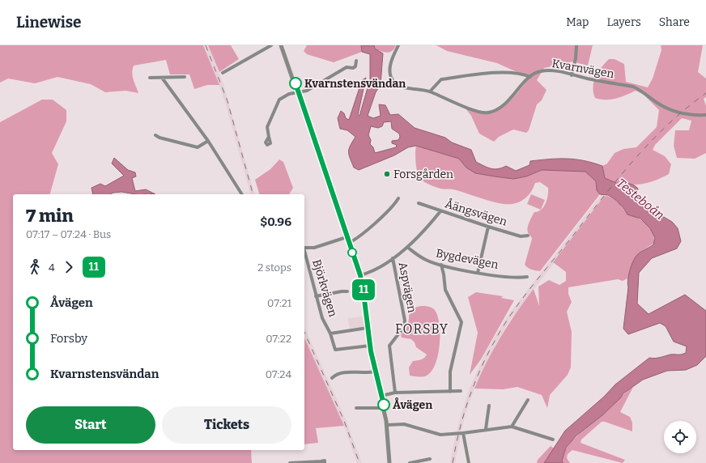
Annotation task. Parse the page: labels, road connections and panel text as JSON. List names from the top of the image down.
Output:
{
  "streets": {
    "street": [
      "Kvarnvägen",
      "Åängsvägen",
      "Bygdevägen",
      "Aspvägen",
      "Björkvägen"
    ]
  },
  "districts": ["FORSBY"],
  "water": ["Testeboån"],
  "places": ["Kvarnstensvändan", "Forsgården", "Åvägen"],
  "lines": ["bus line 11"],
  "page": {
    "header": "Linewise",
    "nav": ["Map", "Layers", "Share"],
    "on_map": "11",
    "heading": ["7 min", "07:17 – 07:24 · Bus", "$0.96"],
    "legs": ["4", "11", "2 stops"],
    "list": [
      {
        "name": "Åvägen",
        "value": "07:21"
      },
      {
        "name": "Forsby",
        "value": "07:22"
      },
      {
        "name": "Kvarnstensvändan",
        "value": "07:24"
      }
    ],
    "buttons": ["Start", "Tickets"]
  }
}
